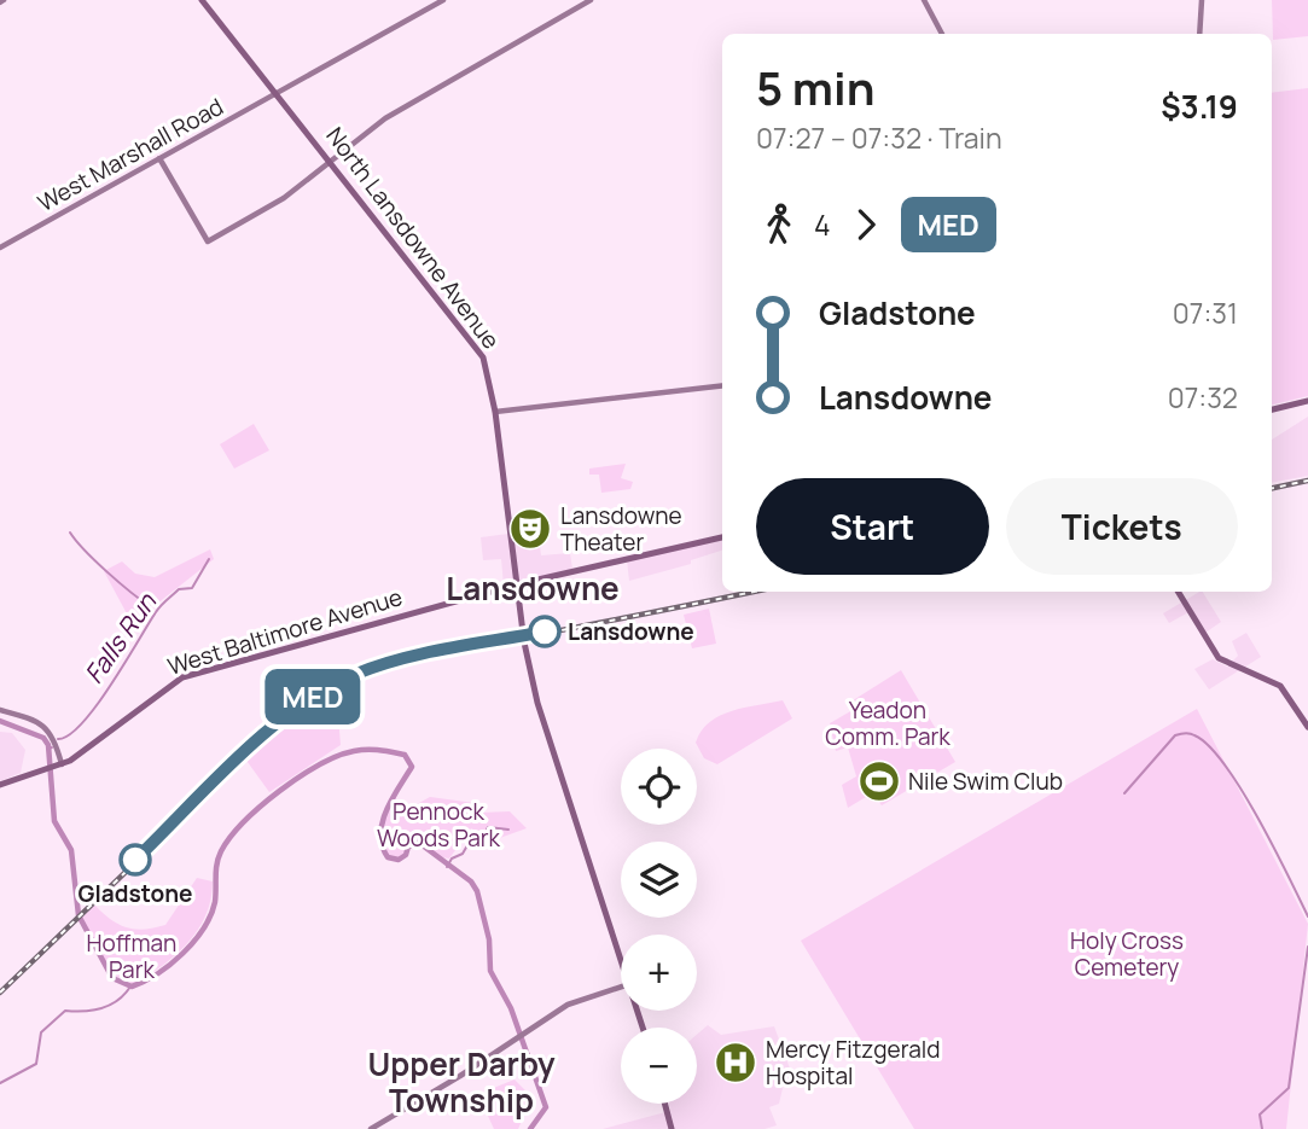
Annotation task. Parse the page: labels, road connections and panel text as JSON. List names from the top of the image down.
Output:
{
  "streets": {
    "main road": ["North Lansdowne Avenue", "West Baltimore Avenue"],
    "street": ["West Marshall Road"]
  },
  "crossings": [
    ["West Marshall Road", "North Lansdowne Avenue"],
    ["North Lansdowne Avenue", "West Baltimore Avenue"]
  ],
  "districts": ["Lansdowne", "Upper Darby Township"],
  "water": ["Falls Run"],
  "parks": [
    "Yeadon Comm. Park",
    "Pennock Woods Park",
    "Holy Cross Cemetery",
    "Hoffman Park"
  ],
  "places": {
    "theatre": ["Lansdowne Theater"],
    "other": ["Lansdowne", "Gladstone"],
    "sports": ["Nile Swim Club"],
    "hospital": ["Mercy Fitzgerald Hospital"]
  },
  "page": {
    "on_map": "MED",
    "heading": ["5 min", "07:27 – 07:32 · Train", "$3.19"],
    "legs": ["4", "MED"],
    "list": [
      {
        "name": "Gladstone",
        "value": "07:31"
      },
      {
        "name": "Lansdowne",
        "value": "07:32"
      }
    ],
    "buttons": ["Start", "Tickets"],
    "map_buttons": ["+", "−"]
  }
}
